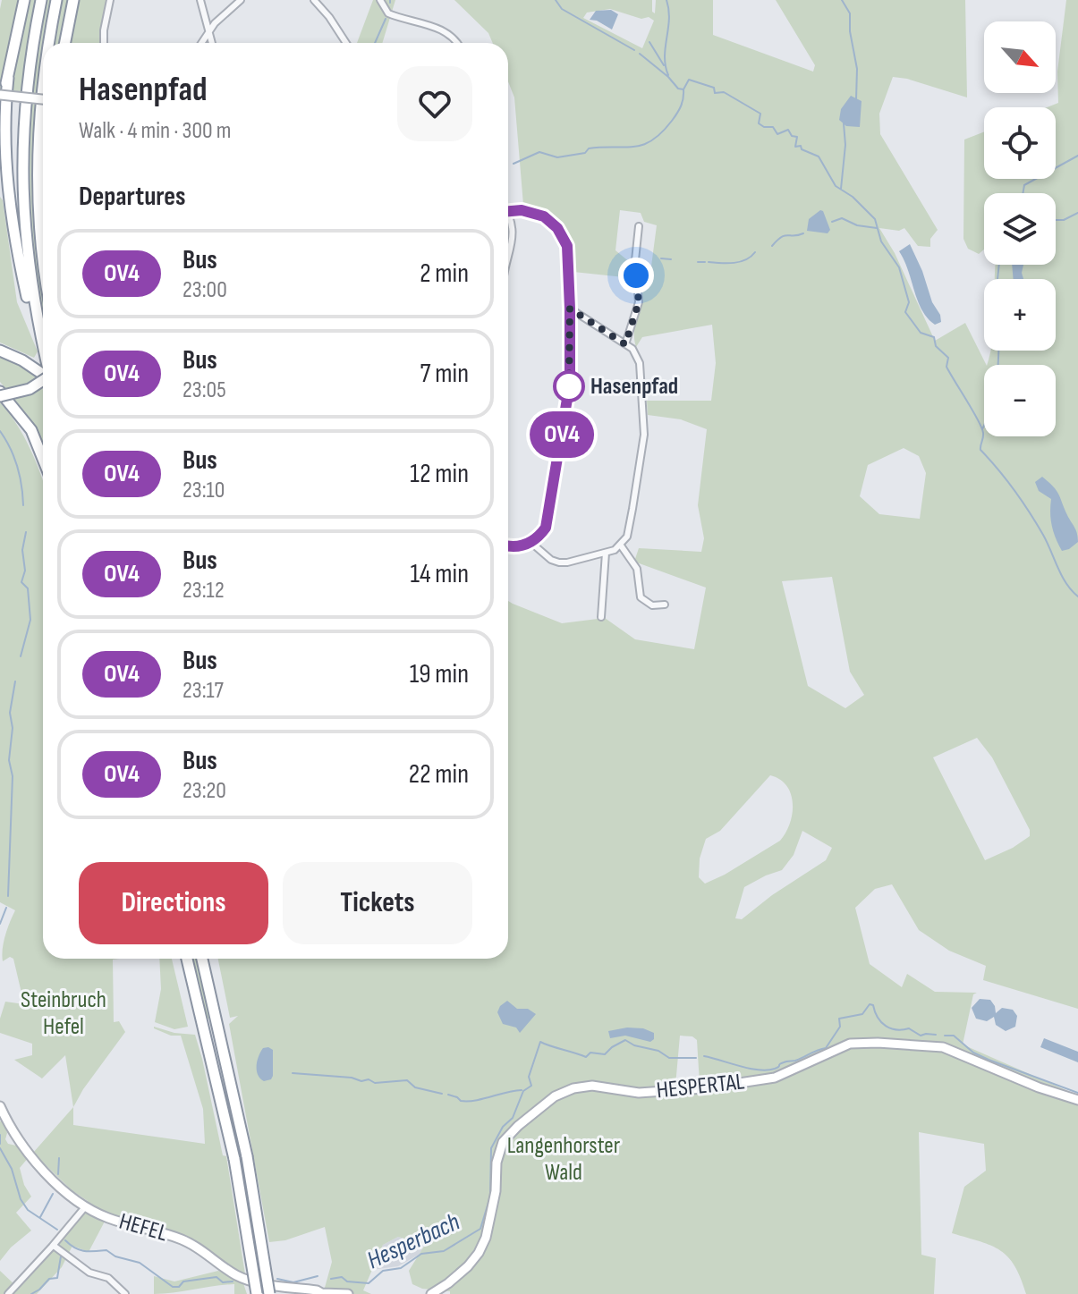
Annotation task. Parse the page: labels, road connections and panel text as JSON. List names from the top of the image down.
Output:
{
  "streets": {
    "main road": ["HESPERTAL", "HEFEL"]
  },
  "water": ["Hesperbach"],
  "parks": ["Steinbruch Hefel", "Langenhorster Wald"],
  "places": ["Hasenpfad"],
  "lines": ["bus line OV4"],
  "north": "bottom right",
  "page": {
    "on_map": "OV4",
    "map_buttons": ["+", "−"],
    "heading": [
      ["Hasenpfad", "Walk · 4 min · 300 m"],
      "Departures"
    ],
    "list": [
      {
        "mark": "OV4",
        "name": "Bus",
        "note": "23:00",
        "value": "2 min"
      },
      {
        "mark": "OV4",
        "name": "Bus",
        "note": "23:05",
        "value": "7 min"
      },
      {
        "mark": "OV4",
        "name": "Bus",
        "note": "23:10",
        "value": "12 min"
      },
      {
        "mark": "OV4",
        "name": "Bus",
        "note": "23:12",
        "value": "14 min"
      },
      {
        "mark": "OV4",
        "name": "Bus",
        "note": "23:17",
        "value": "19 min"
      },
      {
        "mark": "OV4",
        "name": "Bus",
        "note": "23:20",
        "value": "22 min"
      }
    ],
    "buttons": ["Directions", "Tickets"]
  }
}
